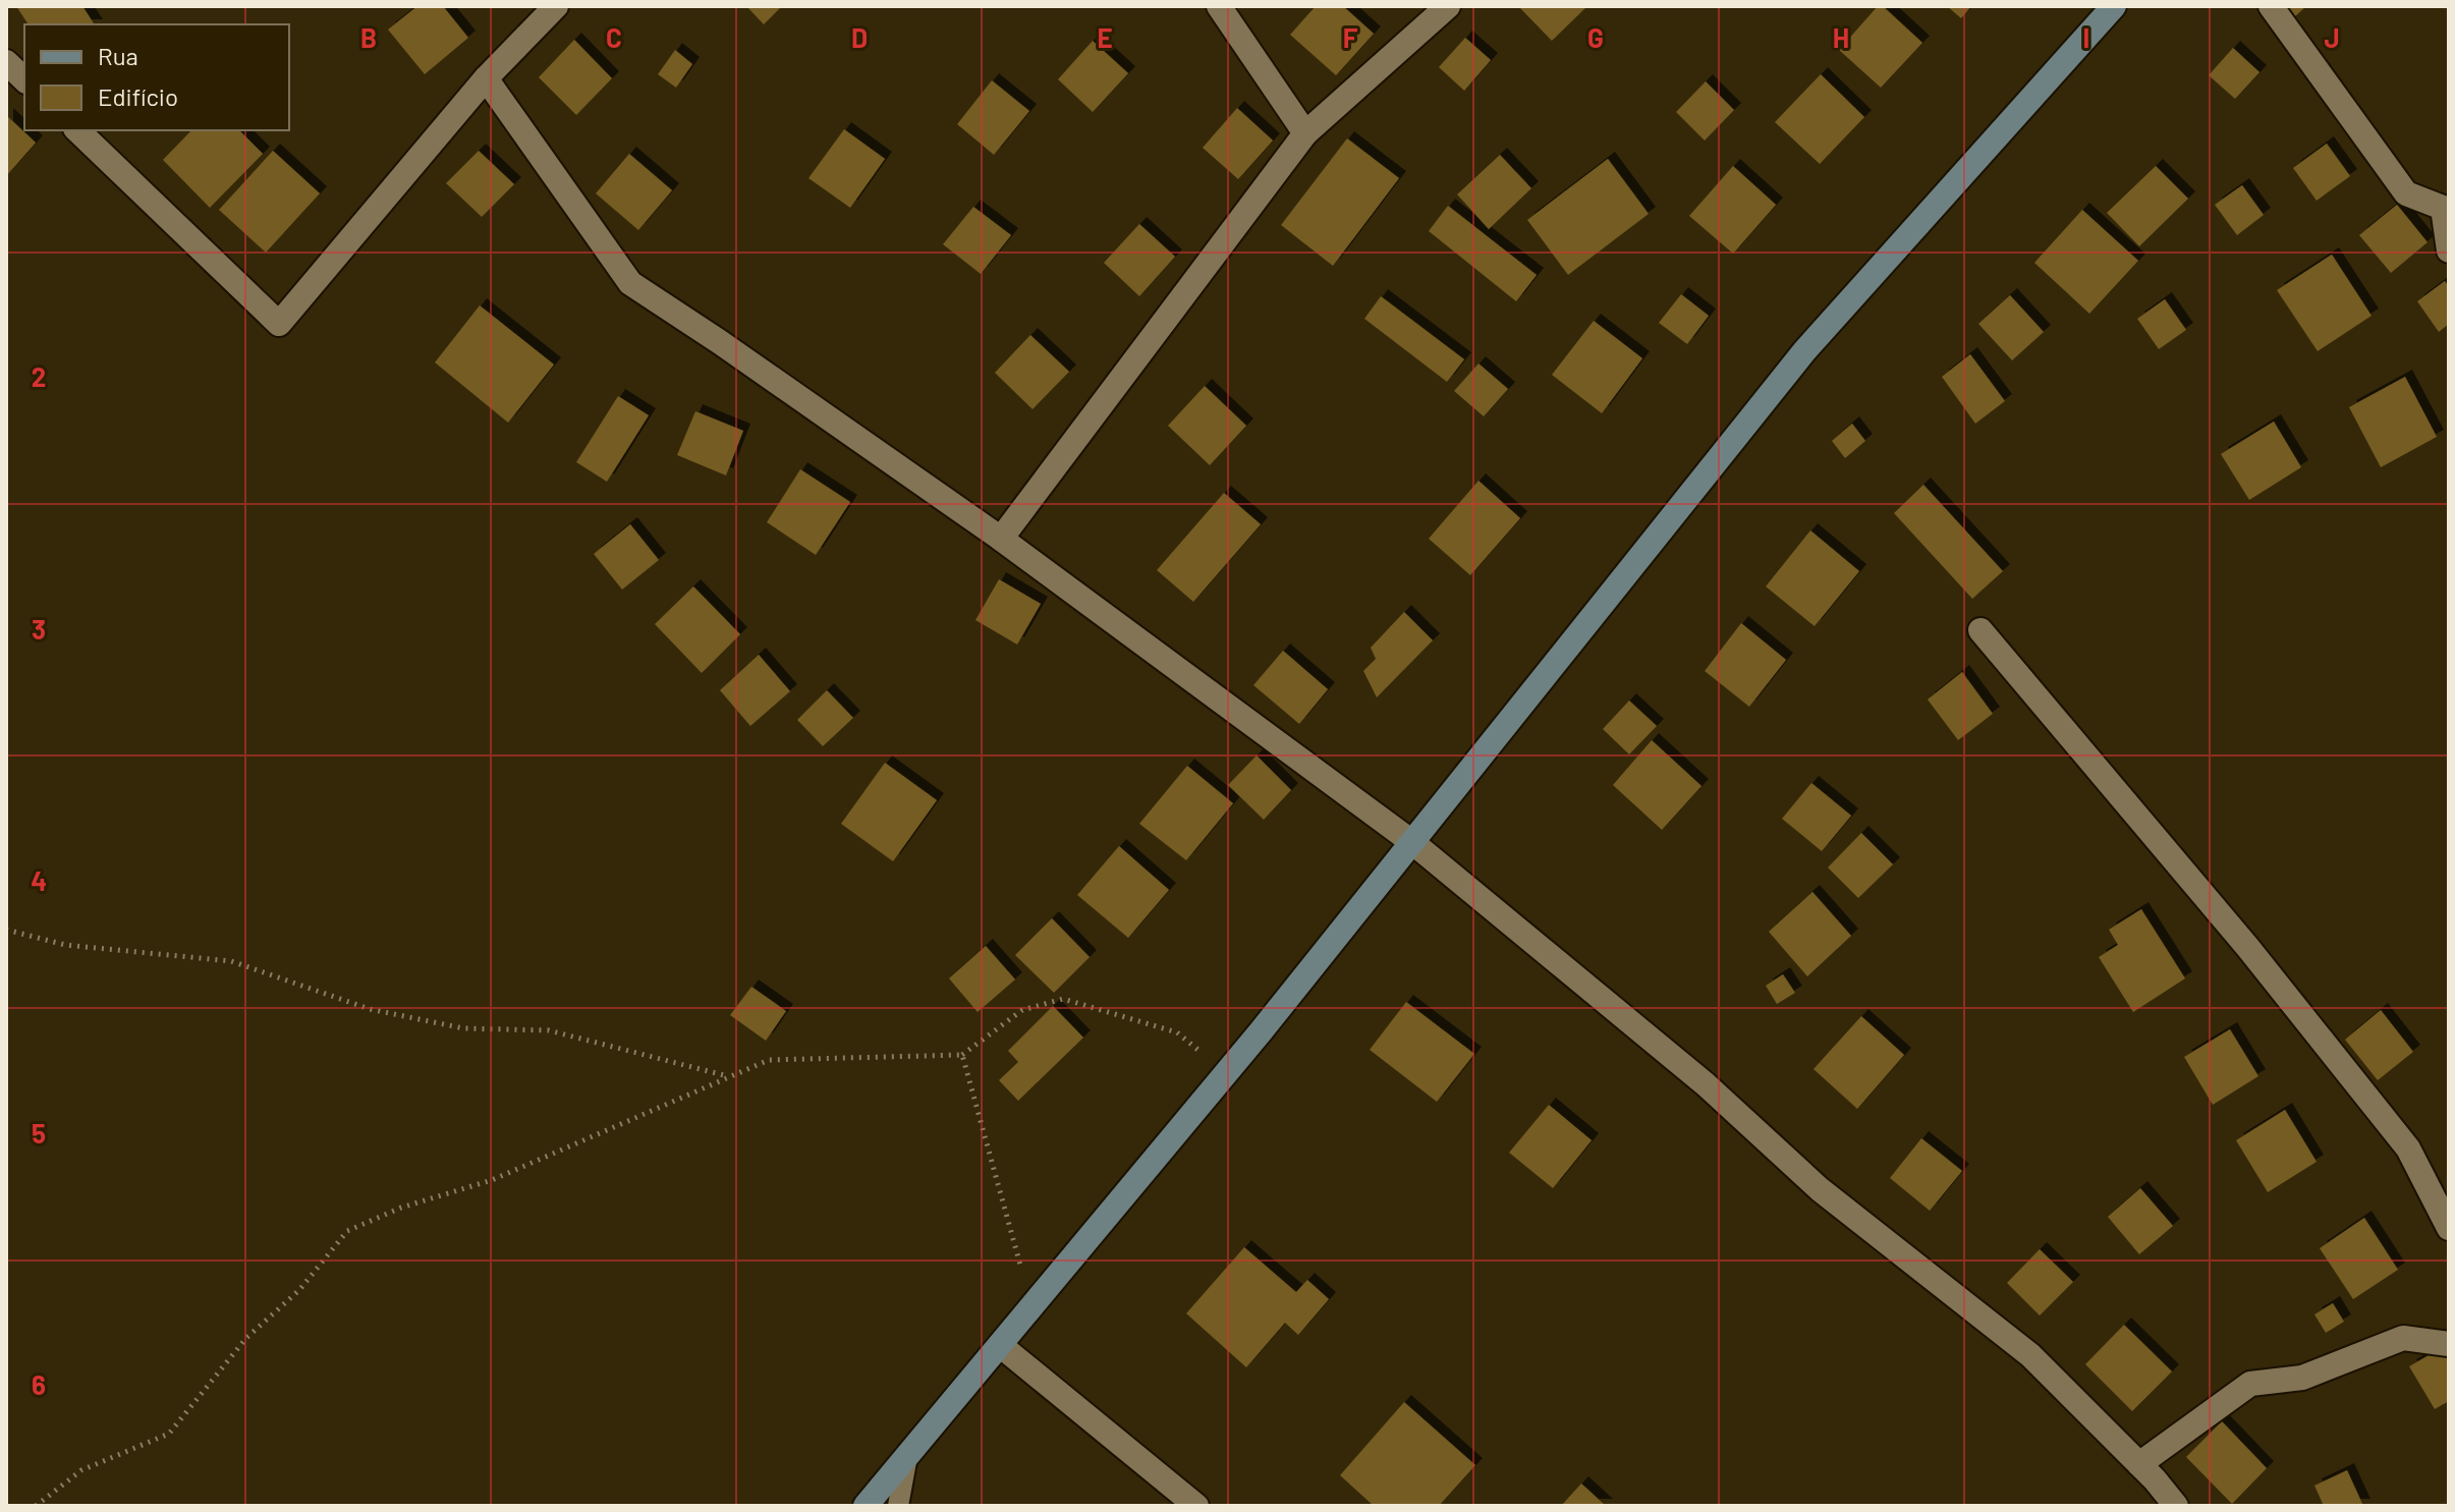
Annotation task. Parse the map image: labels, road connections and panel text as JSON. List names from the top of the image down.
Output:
{
  "legend": ["Rua", "Edifício"],
  "grid": {
    "columns": [
      "B",
      "C",
      "D",
      "E",
      "F",
      "G",
      "H",
      "I",
      "J"
    ],
    "rows": [
      "2",
      "3",
      "4",
      "5",
      "6"
    ]
  }
}
